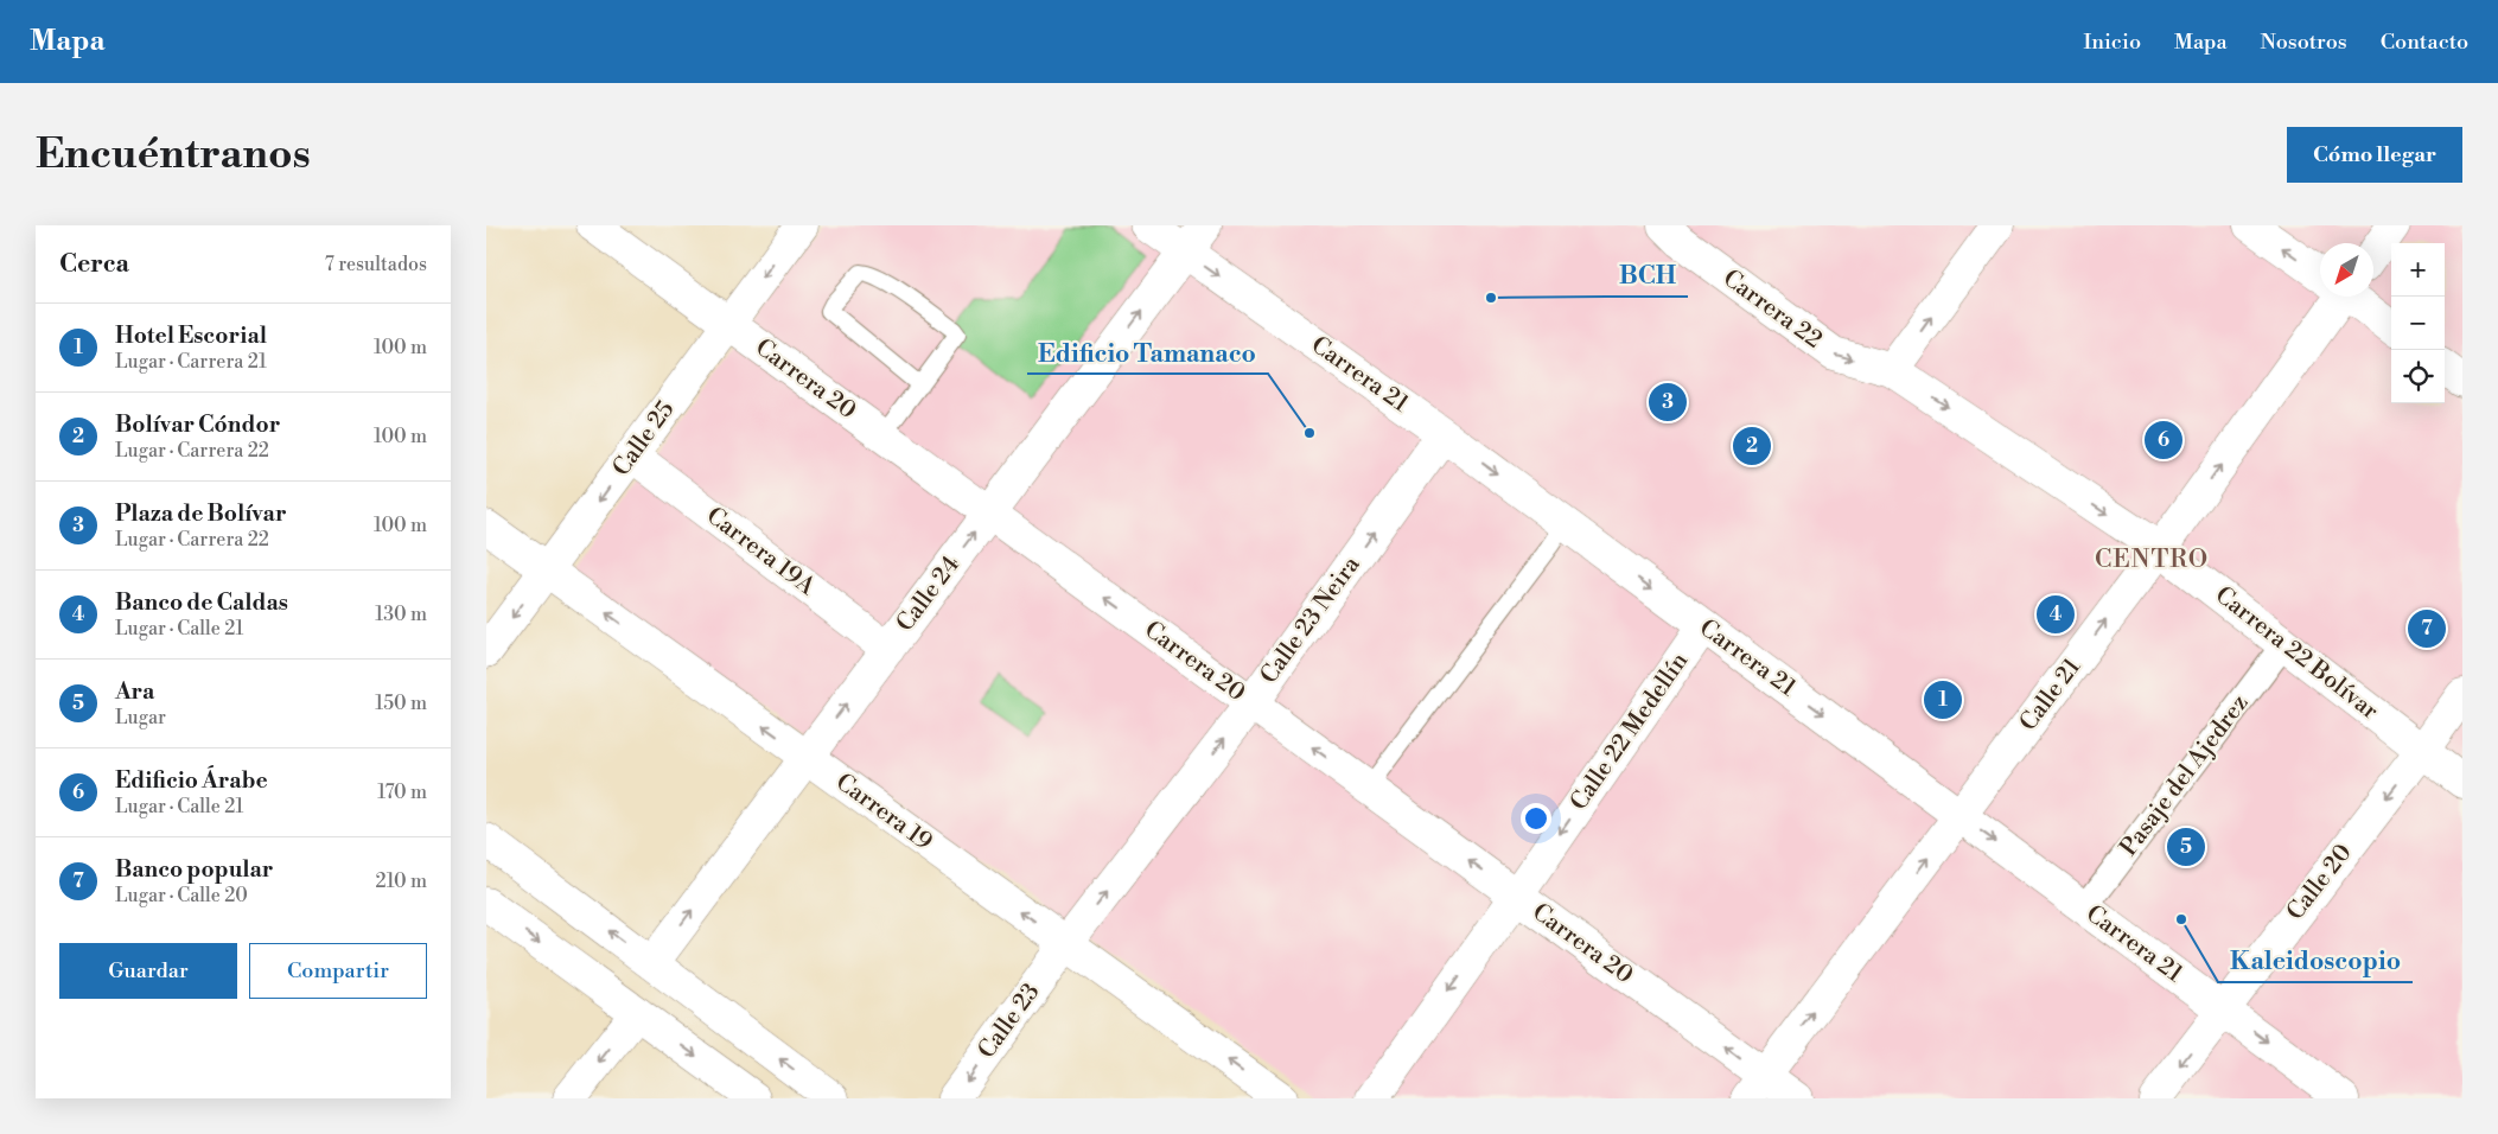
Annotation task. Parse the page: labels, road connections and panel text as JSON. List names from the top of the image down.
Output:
{
  "streets": {
    "street": [
      "Carrera 22",
      "Carrera 21",
      "Carrera 20",
      "Calle 25",
      "Carrera 19A",
      "Calle 24",
      "Calle 23 Neira",
      "Carrera 22 Bolívar",
      "Calle 21",
      "Calle 22 Medellín",
      "Pasaje del Ajedrez",
      "Carrera 19",
      "Calle 20",
      "Calle 23"
    ]
  },
  "crossings": [
    ["Carrera 22", "Carrera 22 Bolívar"],
    ["Carrera 21", "Calle 24"],
    ["Carrera 21", "Calle 23 Neira"],
    ["Carrera 21", "Calle 21"],
    ["Carrera 21", "Calle 22 Medellín"],
    ["Carrera 21", "Pasaje del Ajedrez"],
    ["Carrera 21", "Calle 20"],
    ["Carrera 20", "Calle 25"],
    ["Carrera 20", "Calle 24"],
    ["Carrera 20", "Calle 23 Neira"],
    ["Carrera 20", "Calle 21"],
    ["Carrera 20", "Calle 22 Medellín"],
    ["Calle 25", "Carrera 19A"],
    ["Calle 25", "Carrera 19"],
    ["Carrera 19A", "Calle 24"],
    ["Calle 24", "Carrera 19"],
    ["Calle 23 Neira", "Carrera 19"],
    ["Calle 23 Neira", "Calle 23"],
    ["Carrera 22 Bolívar", "Calle 21"],
    ["Carrera 22 Bolívar", "Pasaje del Ajedrez"],
    ["Carrera 22 Bolívar", "Calle 20"],
    ["Carrera 19", "Calle 23"]
  ],
  "one_way": [
    "Carrera 22",
    "Carrera 21",
    "Carrera 20",
    "Calle 25",
    "Calle 24",
    "Calle 23 Neira",
    "Carrera 22 Bolívar",
    "Calle 21",
    "Calle 22 Medellín",
    "Calle 20",
    "Calle 23"
  ],
  "districts": ["CENTRO"],
  "places": ["BCH", "Edificio Tamanaco", "Kaleidoscopio"],
  "north": "bottom left",
  "page": {
    "header": "Mapa",
    "nav": [
      "Inicio",
      "Mapa",
      "Nosotros",
      "Contacto"
    ],
    "buttons": [
      "Cómo llegar",
      ["Guardar", "Compartir"]
    ],
    "title": "Encuéntranos",
    "heading": ["Cerca", "7 resultados"],
    "map_buttons": ["+", "−"],
    "list": [
      {
        "mark": "1",
        "name": "Hotel Escorial",
        "note": "Lugar · Carrera 21",
        "value": "100 m"
      },
      {
        "mark": "2",
        "name": "Bolívar Cóndor",
        "note": "Lugar · Carrera 22",
        "value": "100 m"
      },
      {
        "mark": "3",
        "name": "Plaza de Bolívar",
        "note": "Lugar · Carrera 22",
        "value": "100 m"
      },
      {
        "mark": "4",
        "name": "Banco de Caldas",
        "note": "Lugar · Calle 21",
        "value": "130 m"
      },
      {
        "mark": "5",
        "name": "Ara",
        "note": "Lugar",
        "value": "150 m"
      },
      {
        "mark": "6",
        "name": "Edificio Árabe",
        "note": "Lugar · Calle 21",
        "value": "170 m"
      },
      {
        "mark": "7",
        "name": "Banco popular",
        "note": "Lugar · Calle 20",
        "value": "210 m"
      }
    ],
    "pins": [
      "3",
      "6",
      "2",
      "4",
      "7",
      "1",
      "5"
    ]
  }
}
